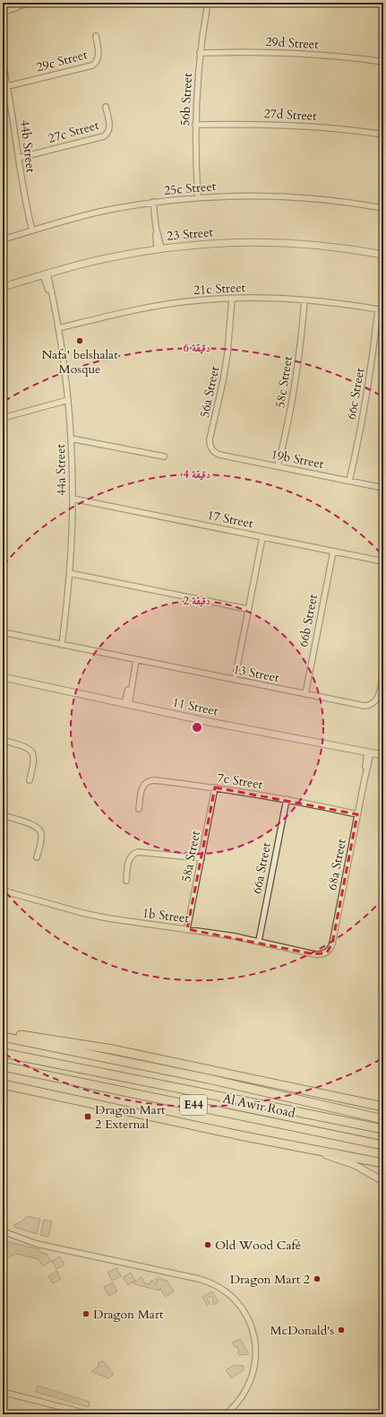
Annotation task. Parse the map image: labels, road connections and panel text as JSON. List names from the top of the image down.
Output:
{
  "streets": {
    "main road": ["E44", "Al Awir Road"],
    "street": [
      "29d Street",
      "29c Street",
      "56b Street",
      "27d Street",
      "27c Street",
      "44b Street",
      "25c Street",
      "23 Street",
      "21c Street",
      "58c Street",
      "56a Street",
      "66c Street",
      "19b Street",
      "44a Street",
      "17 Street",
      "66b Street",
      "13 Street",
      "11 Street",
      "7c Street",
      "58a Street",
      "68a Street",
      "66a Street",
      "1b Street"
    ]
  },
  "crossings": [
    ["29d Street", "56b Street"],
    ["29c Street", "44b Street"],
    ["56b Street", "27d Street"],
    ["56b Street", "25c Street"],
    ["27c Street", "44b Street"],
    ["44b Street", "25c Street"],
    ["23 Street", "44a Street"],
    ["21c Street", "58c Street"],
    ["21c Street", "56a Street"],
    ["21c Street", "66c Street"],
    ["21c Street", "44a Street"],
    ["58c Street", "19b Street"],
    ["56a Street", "19b Street"],
    ["66c Street", "19b Street"],
    ["44a Street", "17 Street"],
    ["44a Street", "13 Street"],
    ["17 Street", "66b Street"],
    ["66b Street", "13 Street"],
    ["11 Street", "68a Street"],
    ["7c Street", "58a Street"],
    ["7c Street", "68a Street"],
    ["7c Street", "66a Street"],
    ["58a Street", "1b Street"],
    ["68a Street", "1b Street"],
    ["66a Street", "1b Street"]
  ],
  "places": {
    "other": [
      "Nafa' belshalat Mosque",
      "Old Wood Café",
      "Dragon Mart 2",
      "Dragon Mart",
      "McDonald's"
    ],
    "transit": ["Dragon Mart 2 External"]
  },
  "rings": ["6 دقيقة", "4 دقيقة", "2 دقيقة"]
}
